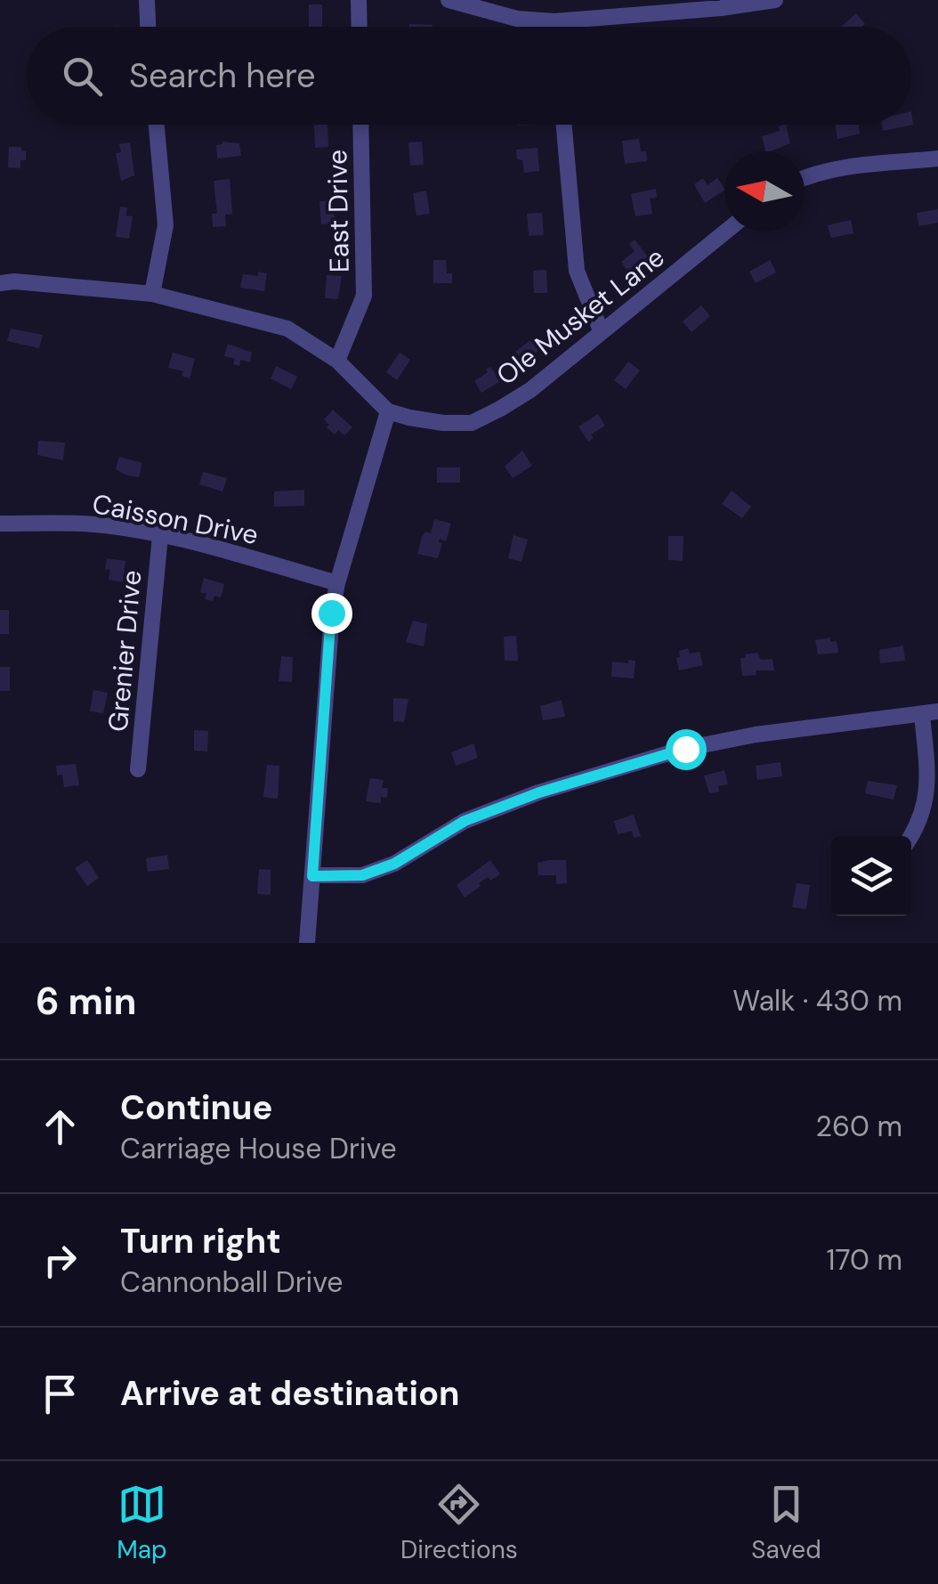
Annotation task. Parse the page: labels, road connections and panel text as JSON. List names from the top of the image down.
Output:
{
  "streets": {
    "street": [
      "East Drive",
      "Ole Musket Lane",
      "Caisson Drive",
      "Grenier Drive"
    ]
  },
  "crossings": [
    ["Caisson Drive", "Grenier Drive"]
  ],
  "north": "left",
  "page": {
    "search": "Search here",
    "heading": ["6 min", "Walk · 430 m"],
    "list": [
      ["Continue", "Carriage House Drive", "260 m"],
      ["Turn right", "Cannonball Drive", "170 m"],
      "Arrive at destination"
    ],
    "nav": ["Map", "Directions", "Saved"]
  }
}
